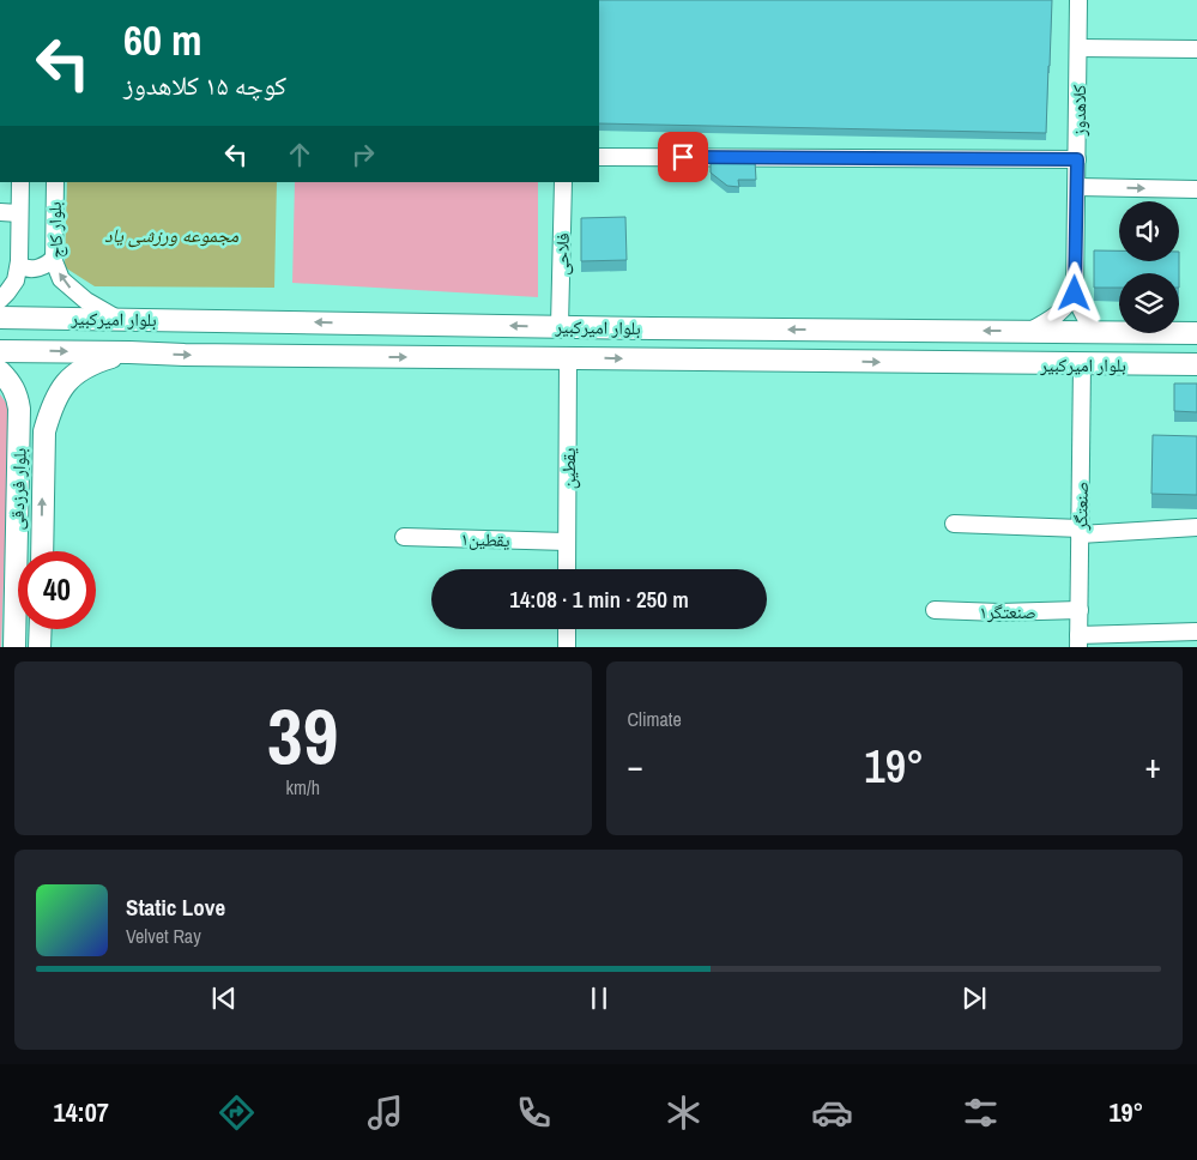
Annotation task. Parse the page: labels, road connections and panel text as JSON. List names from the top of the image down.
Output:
{
  "streets": {
    "main road": ["بلوار امیرکبیر", "بلوار فرزدقی"],
    "street": [
      "کلاهدوز",
      "بلوار کاج",
      "فلاحی",
      "یقطین",
      "صنعتگر",
      "یقطین۱",
      "صنعتگر۱"
    ]
  },
  "crossings": [
    ["کلاهدوز", "بلوار امیرکبیر"],
    ["بلوار کاج", "بلوار امیرکبیر"],
    ["فلاحی", "بلوار امیرکبیر"],
    ["بلوار امیرکبیر", "یقطین"],
    ["بلوار امیرکبیر", "بلوار فرزدقی"],
    ["بلوار امیرکبیر", "صنعتگر"],
    ["یقطین", "یقطین۱"],
    ["صنعتگر", "صنعتگر۱"]
  ],
  "water": ["مجموعه ورزشی یاد"],
  "page": {
    "turn": ["60 m", "کوچه ۱۵ کلاهدوز"],
    "limit": "40",
    "trip": "14:08 · 1 min · 250 m",
    "tile": [
      ["39", "km/h"],
      "Climate"
    ],
    "heat": ["−", "19°", "+"],
    "song": ["Static Love", "Velvet Ray"],
    "tabs": ["14:07", "19°"]
  }
}
